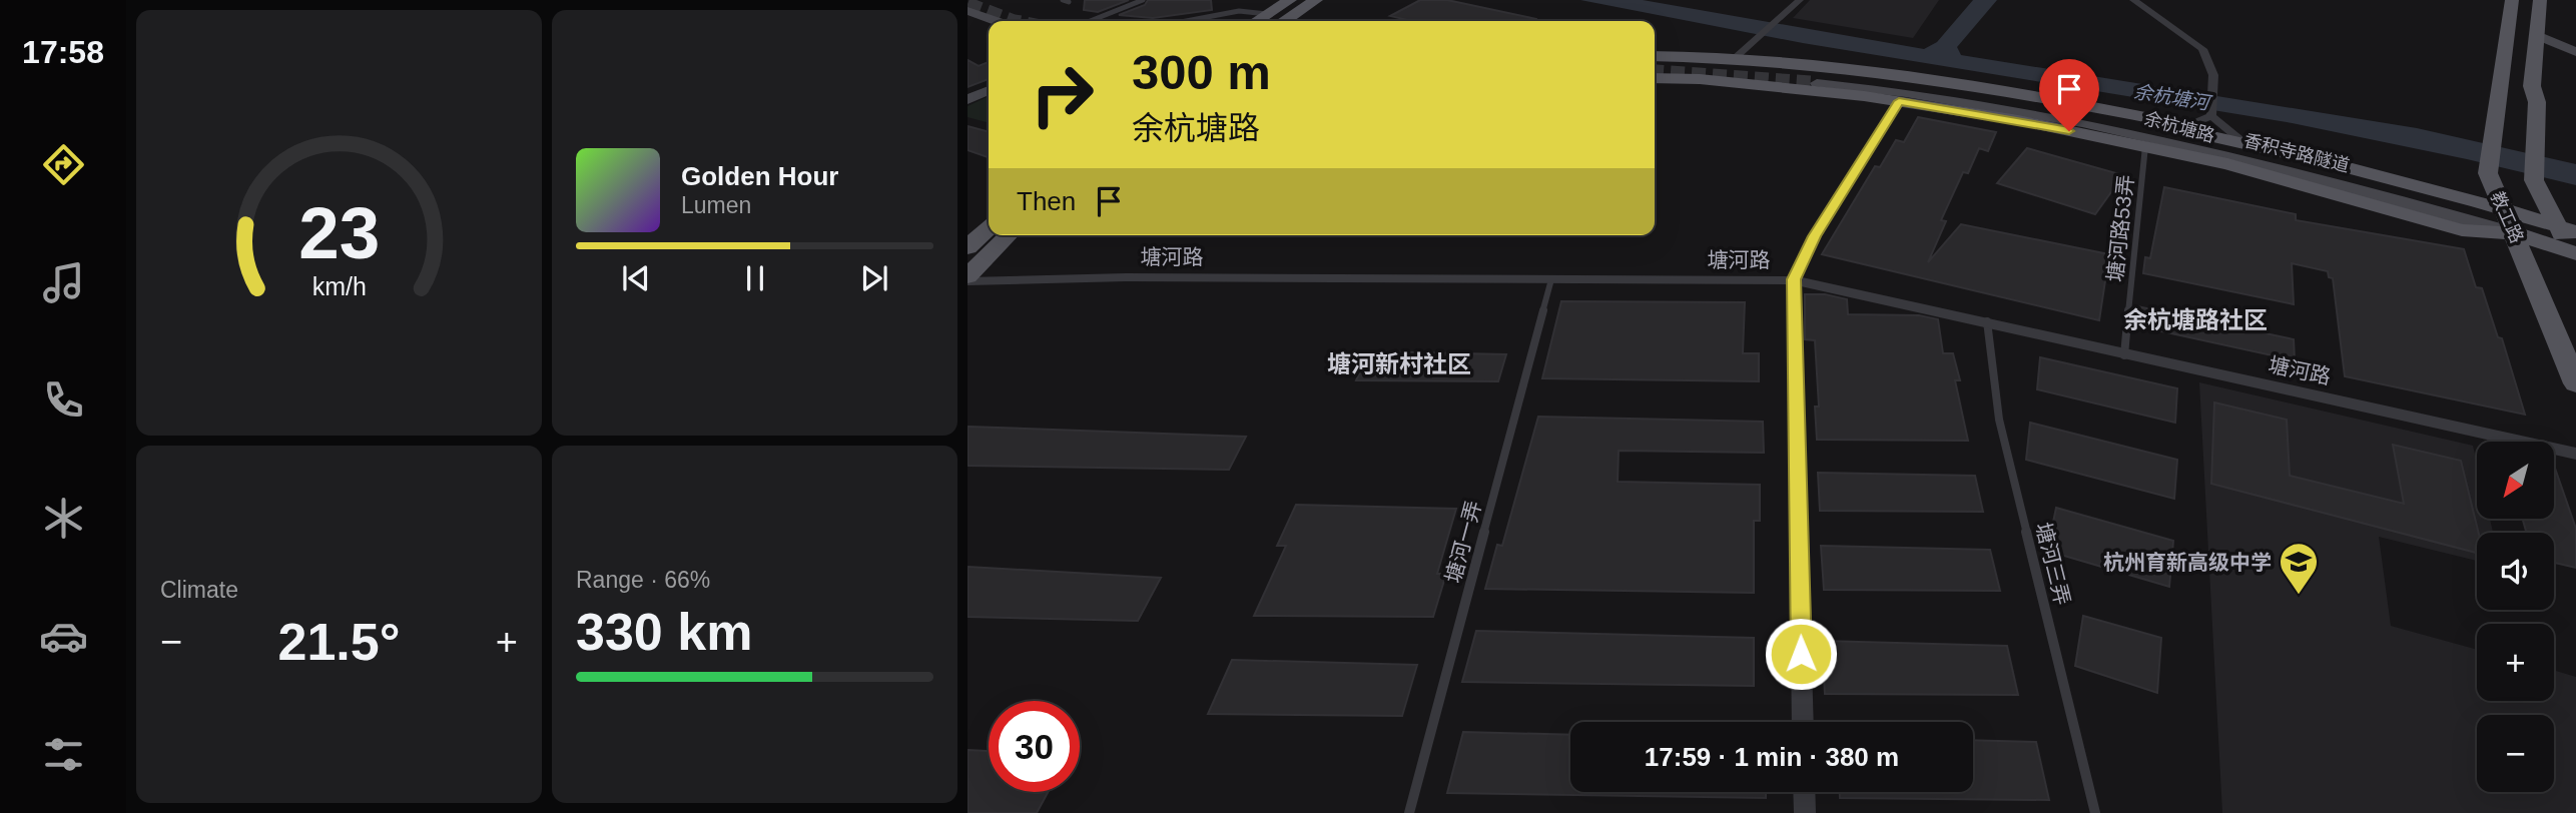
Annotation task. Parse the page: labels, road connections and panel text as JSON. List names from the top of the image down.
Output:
{
  "streets": {
    "main road": ["余杭塘路", "香积寺路隧道", "教工路"],
    "street": ["塘河路"],
    "lane": ["塘河路53弄", "塘河一弄", "塘河三弄"]
  },
  "crossings": [
    ["余杭塘路", "香积寺路隧道"],
    ["余杭塘路", "教工路"],
    ["余杭塘路", "塘河路53弄"],
    ["香积寺路隧道", "教工路"],
    ["塘河路53弄", "塘河路"],
    ["塘河路", "塘河一弄"],
    ["塘河路", "塘河三弄"]
  ],
  "districts": ["余杭塘路社区", "塘河新村社区"],
  "water": ["余杭塘河"],
  "places": {
    "school or university": ["杭州育新高级中学"]
  },
  "north": "bottom left",
  "page": {
    "tabs": "17:58",
    "turn": ["300 m", "余杭塘路"],
    "song": ["Golden Hour", "Lumen"],
    "then": "Then",
    "map_buttons": ["+", "−"],
    "tile": [
      "Climate",
      ["Range · 66%", "330 km"]
    ],
    "heat": ["−", "21.5°", "+"],
    "limit": "30",
    "trip": "17:59 · 1 min · 380 m",
    "gauge": ["23", "km/h"]
  }
}
